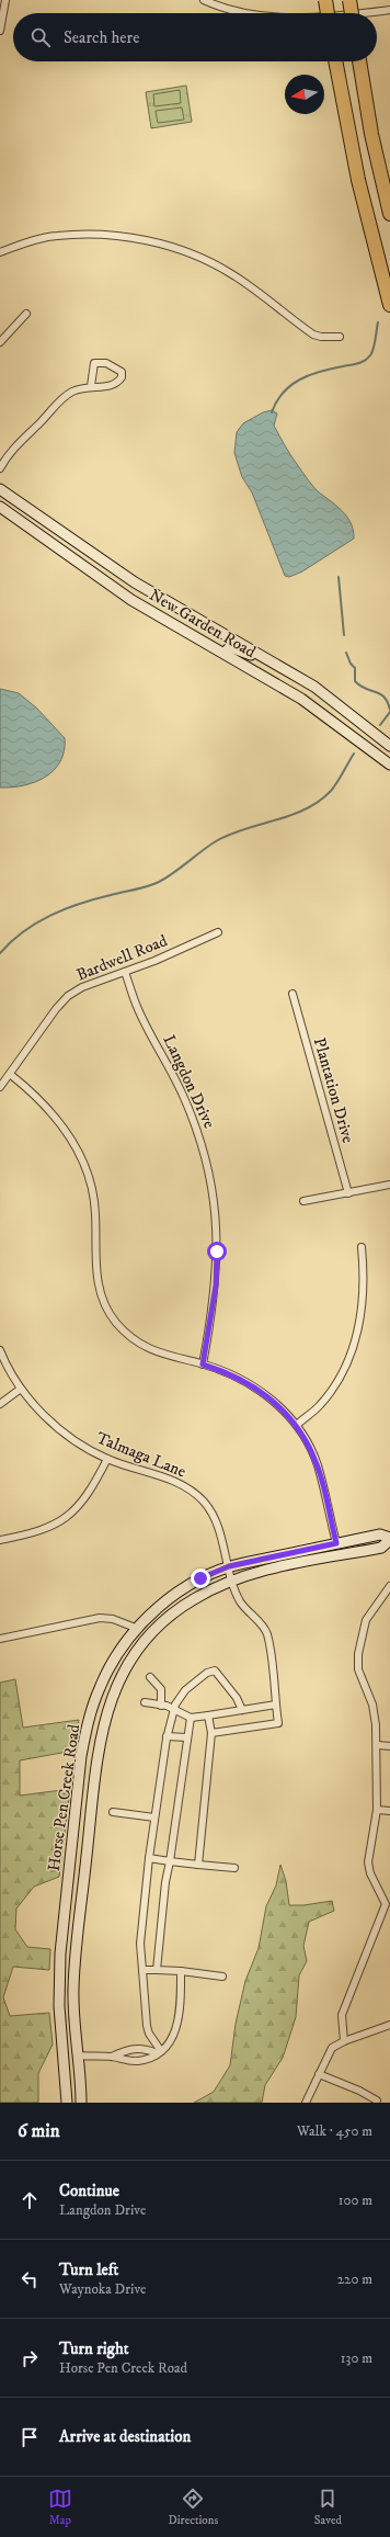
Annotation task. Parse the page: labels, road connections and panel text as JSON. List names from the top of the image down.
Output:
{
  "streets": {
    "street": [
      "New Garden Road",
      "Bardwell Road",
      "Langdon Drive",
      "Plantation Drive",
      "Talmaga Lane",
      "Horse Pen Creek Road"
    ]
  },
  "crossings": [
    ["Bardwell Road", "Langdon Drive"],
    ["Talmaga Lane", "Horse Pen Creek Road"]
  ],
  "north": "left",
  "page": {
    "search": "Search here",
    "heading": ["6 min", "Walk · 450 m"],
    "list": [
      ["Continue", "Langdon Drive", "100 m"],
      ["Turn left", "Waynoka Drive", "220 m"],
      ["Turn right", "Horse Pen Creek Road", "130 m"],
      "Arrive at destination"
    ],
    "nav": ["Map", "Directions", "Saved"]
  }
}
